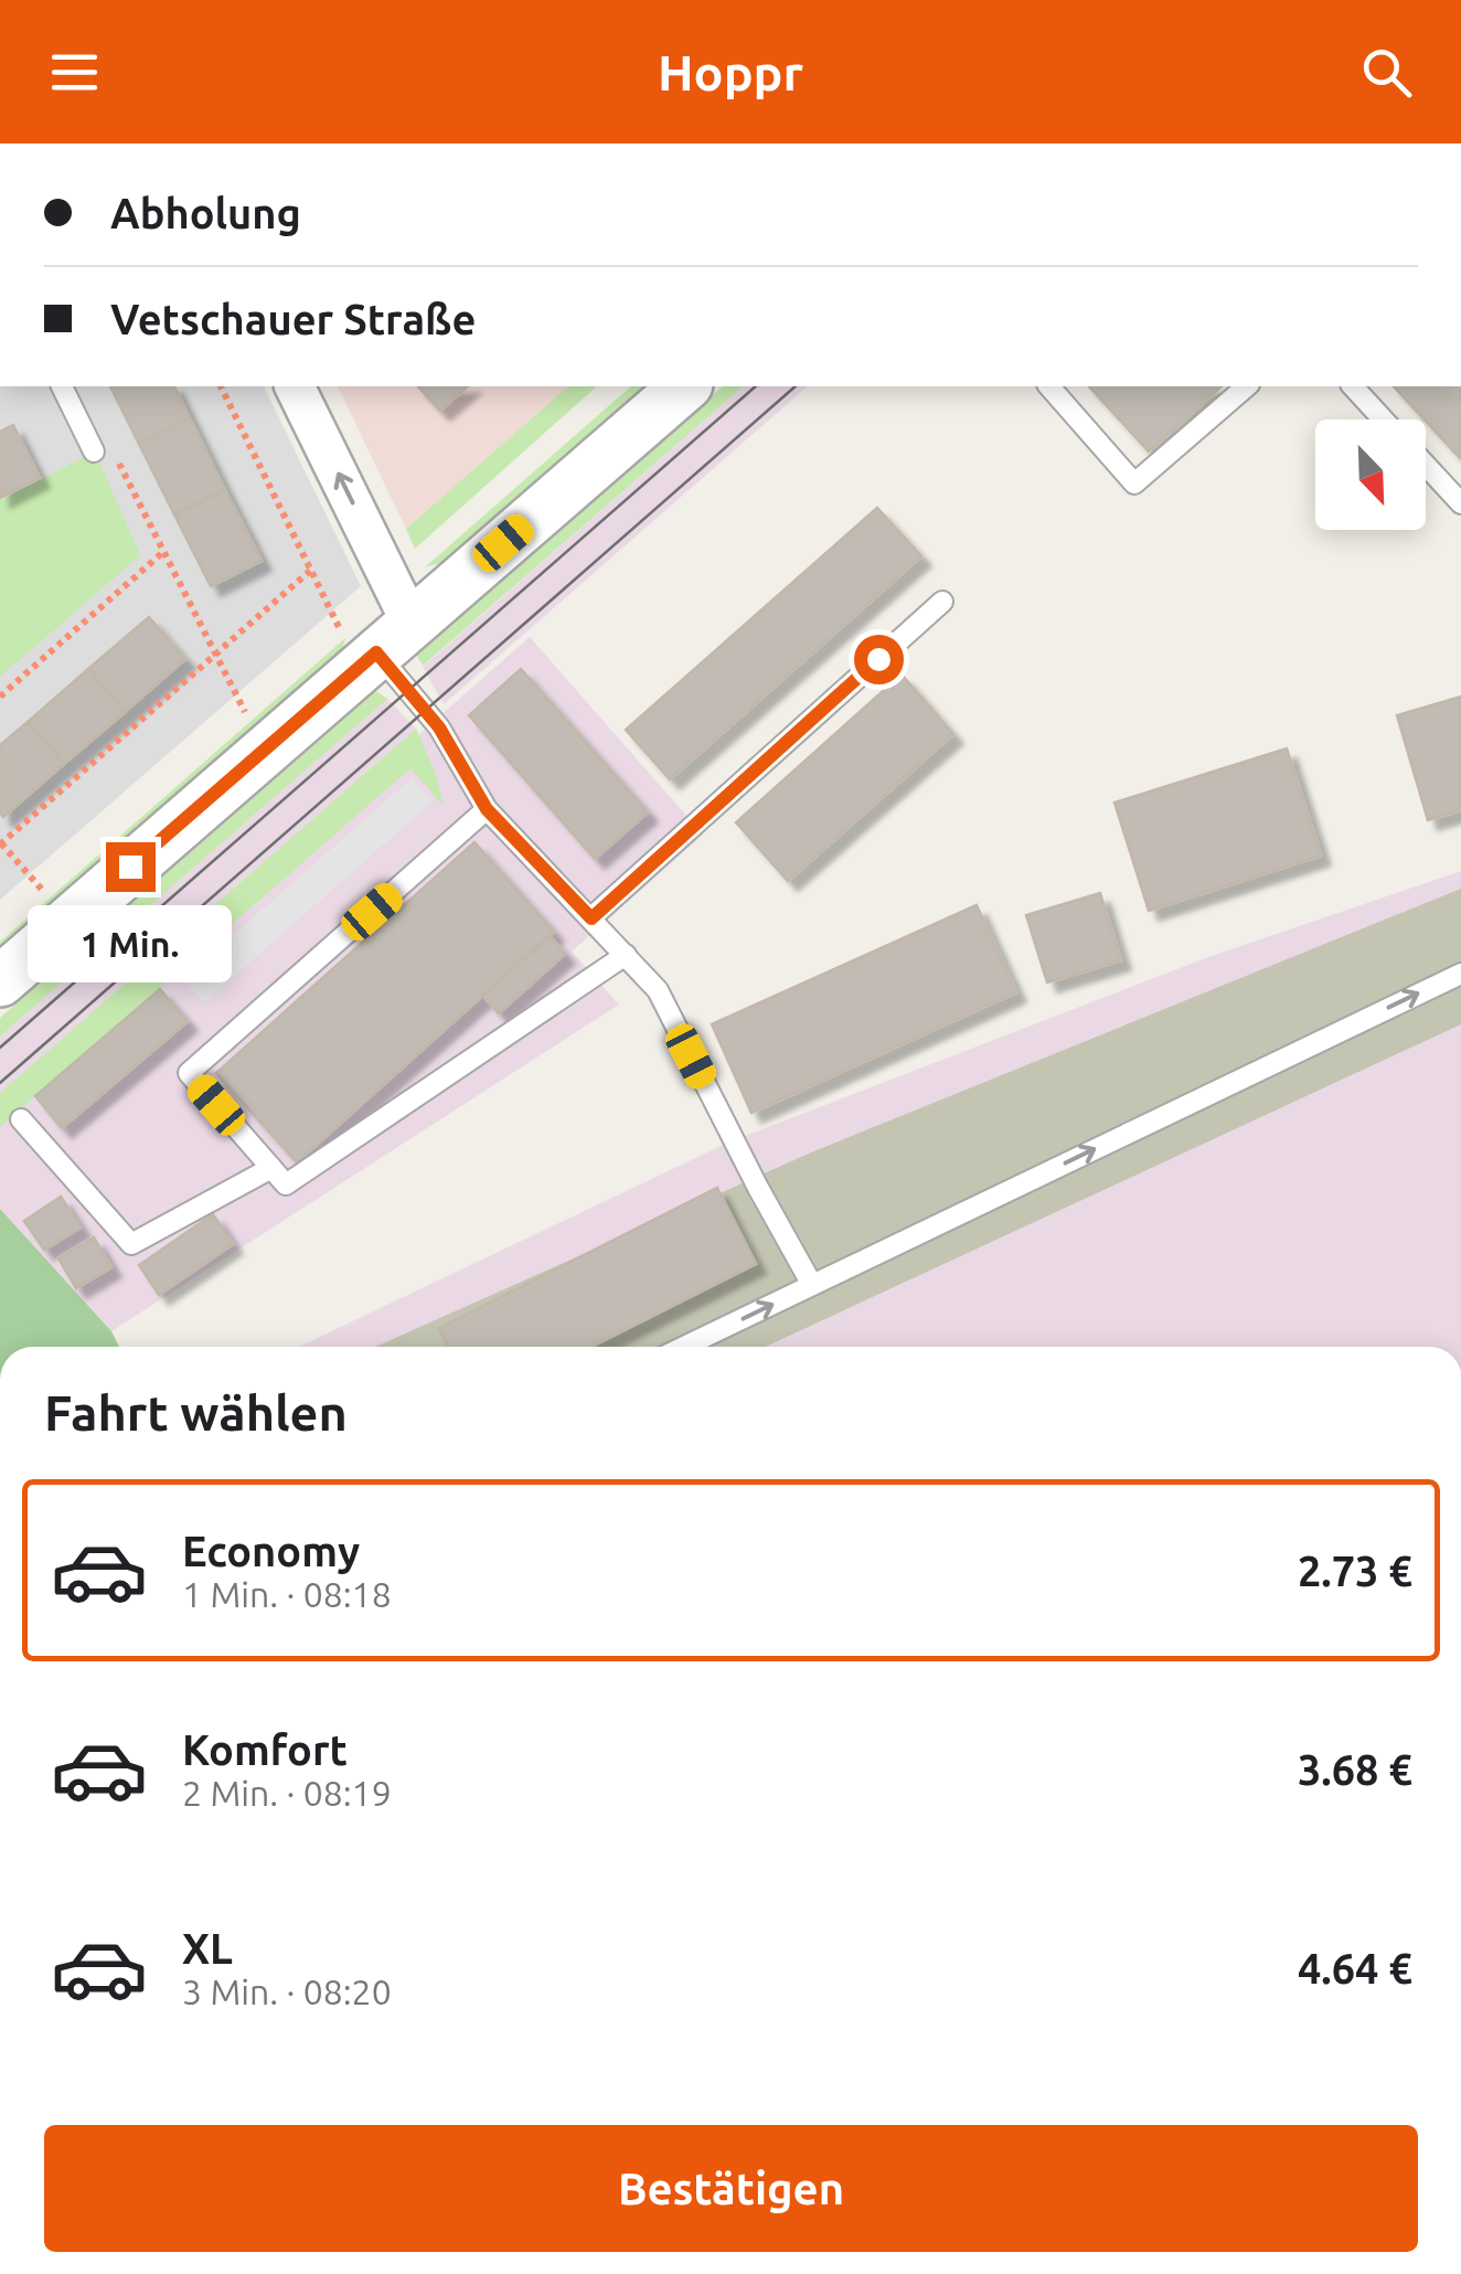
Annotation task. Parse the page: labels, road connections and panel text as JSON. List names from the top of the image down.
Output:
{
  "north": "bottom right",
  "page": {
    "header": "Hoppr",
    "banner": ["Abholung", "Vetschauer Straße"],
    "bubble": "1 Min.",
    "heading": "Fahrt wählen",
    "list": [
      {
        "name": "Economy",
        "note": "1 Min. · 08:18",
        "value": "2.73 €"
      },
      {
        "name": "Komfort",
        "note": "2 Min. · 08:19",
        "value": "3.68 €"
      },
      {
        "name": "XL",
        "note": "3 Min. · 08:20",
        "value": "4.64 €"
      }
    ],
    "buttons": "Bestätigen"
  }
}
